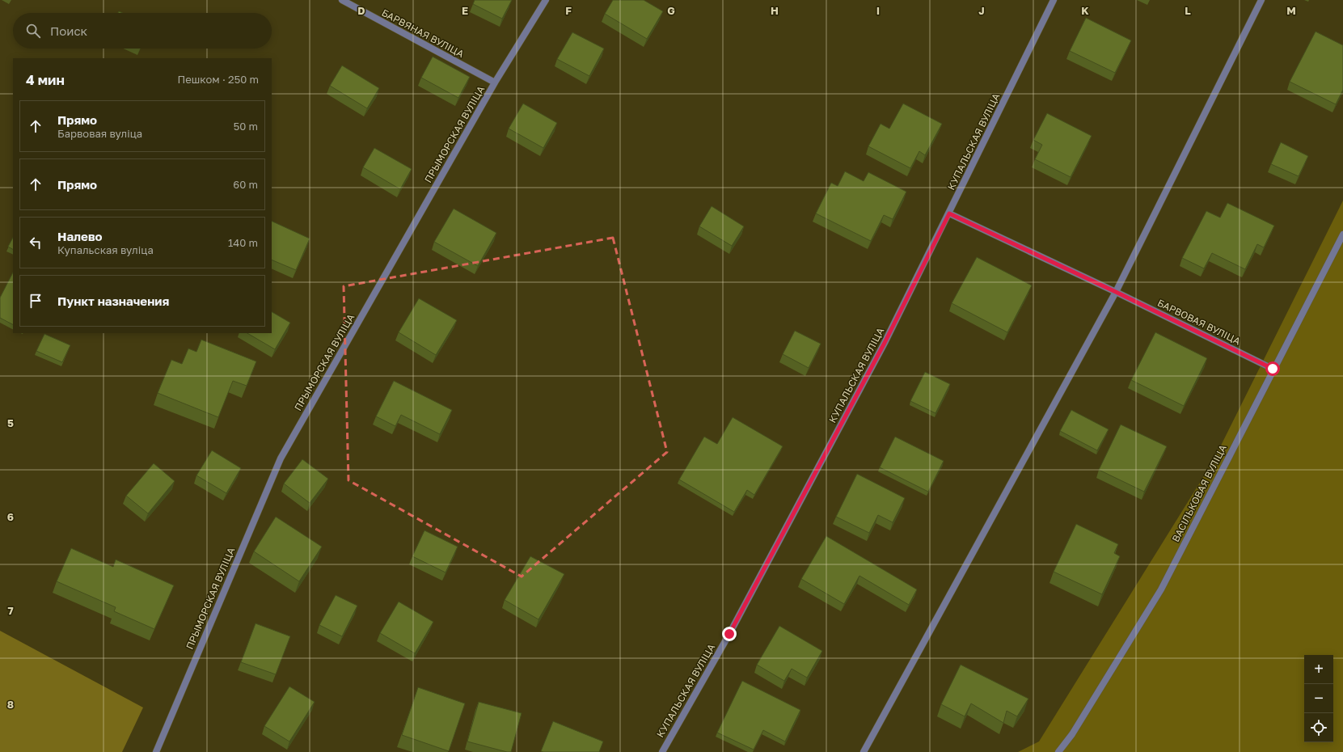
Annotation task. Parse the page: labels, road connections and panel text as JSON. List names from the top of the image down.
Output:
{
  "streets": {
    "street": [
      "БАРВЯНАЯ ВУЛІЦА",
      "ПРЫМОРСКАЯ ВУЛІЦА",
      "КУПАЛЬСКАЯ ВУЛІЦА",
      "БАРВОВАЯ ВУЛІЦА",
      "ВАСІЛЬКОВАЯ ВУЛІЦА"
    ]
  },
  "crossings": [
    ["БАРВЯНАЯ ВУЛІЦА", "ПРЫМОРСКАЯ ВУЛІЦА"],
    ["КУПАЛЬСКАЯ ВУЛІЦА", "БАРВОВАЯ ВУЛІЦА"],
    ["БАРВОВАЯ ВУЛІЦА", "ВАСІЛЬКОВАЯ ВУЛІЦА"]
  ],
  "page": {
    "search": "Поиск",
    "heading": ["4 мин", "Пешком · 250 m"],
    "list": [
      ["Прямо", "Барвовая вуліца", "50 m"],
      ["Прямо", "60 m"],
      ["Налево", "Купальская вуліца", "140 m"],
      "Пункт назначения"
    ],
    "map_buttons": ["+", "−"]
  },
  "grid": {
    "columns": [
      "D",
      "E",
      "F",
      "G",
      "H",
      "I",
      "J",
      "K",
      "L",
      "M"
    ],
    "rows": [
      "5",
      "6",
      "7",
      "8"
    ]
  }
}
